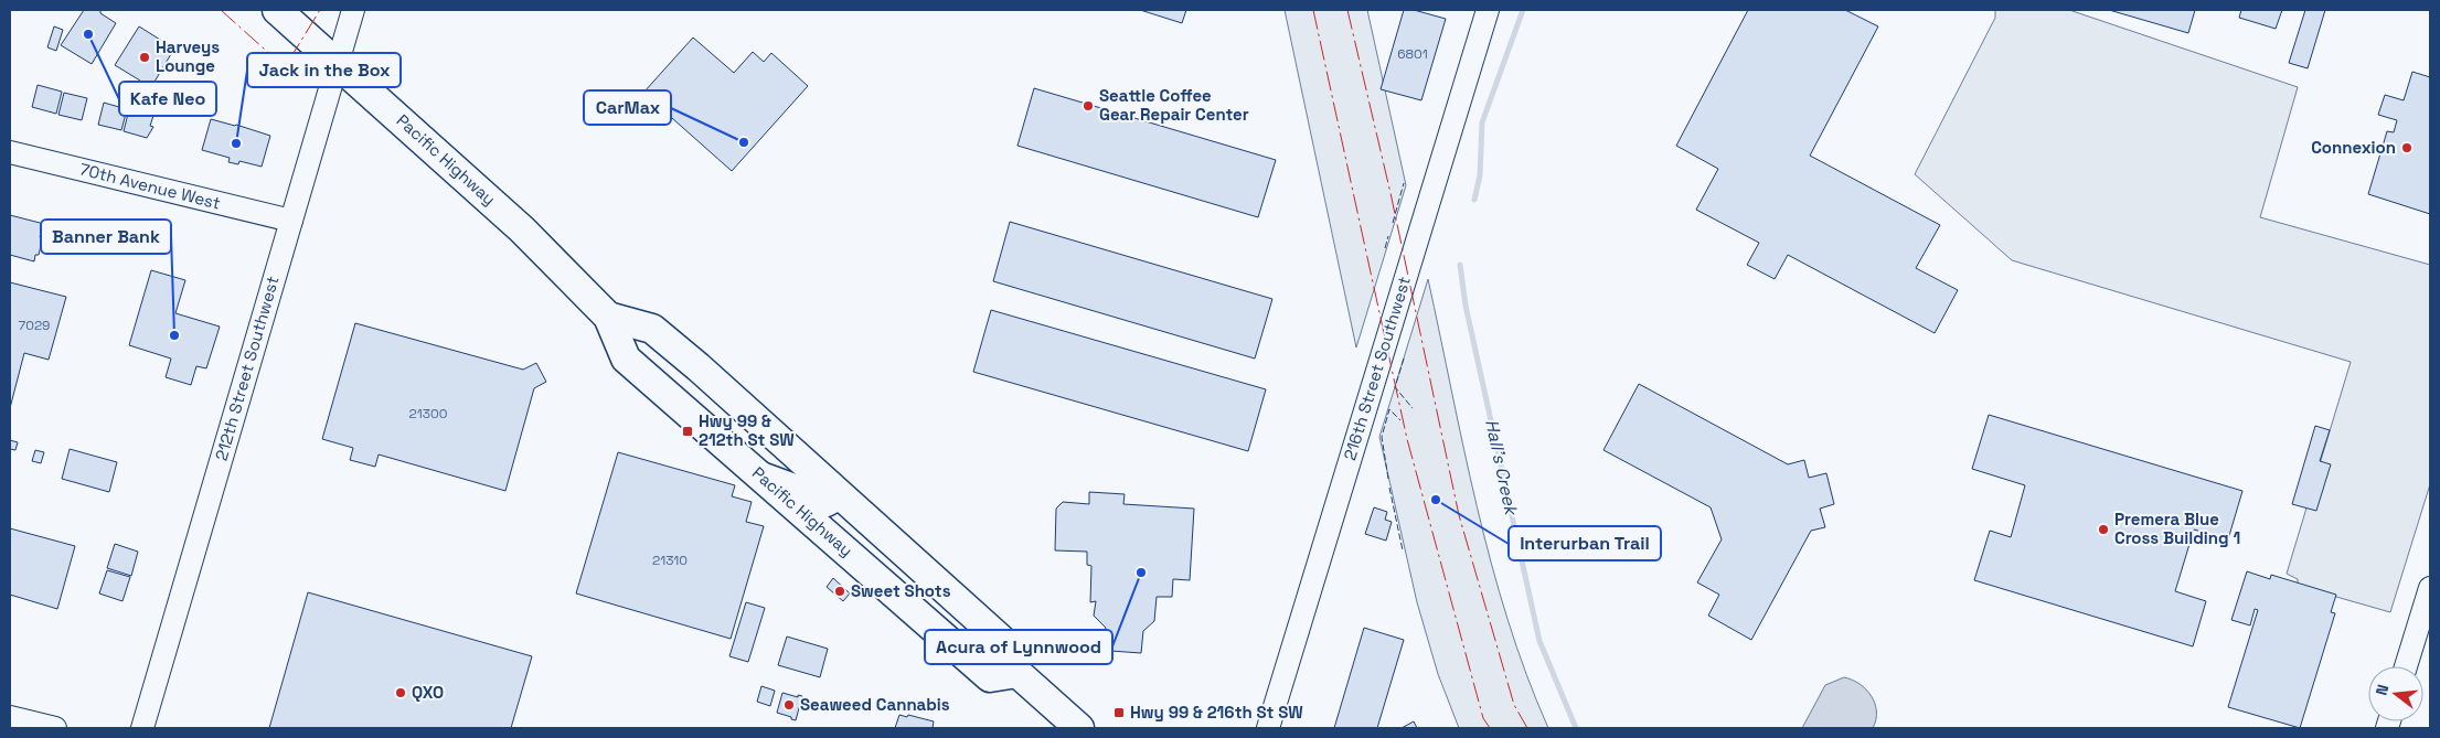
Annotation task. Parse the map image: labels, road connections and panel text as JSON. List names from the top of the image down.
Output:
{
  "streets": {
    "highway": ["Pacific Highway"],
    "street": ["70th Avenue West", "212th Street Southwest", "216th Street Southwest"]
  },
  "crossings": [
    ["Pacific Highway", "212th Street Southwest"],
    ["70th Avenue West", "212th Street Southwest"]
  ],
  "water": ["Hall's Creek"],
  "places": {
    "other": [
      "Kafe Neo",
      "Harveys Lounge",
      "Seattle Coffee Gear Repair Center",
      "CarMax",
      "Jack in the Box",
      "Connexion",
      "Banner Bank",
      "Interurban Trail",
      "Premera Blue Cross Building 1",
      "Acura of Lynnwood",
      "Sweet Shots",
      "QXO",
      "Seaweed Cannabis"
    ],
    "transit": ["Hwy 99 & 212th St SW", "Hwy 99 & 216th St SW"]
  },
  "house_numbers": [
    "6801",
    "7029",
    "21300",
    "21310"
  ],
  "north": "left"
}
